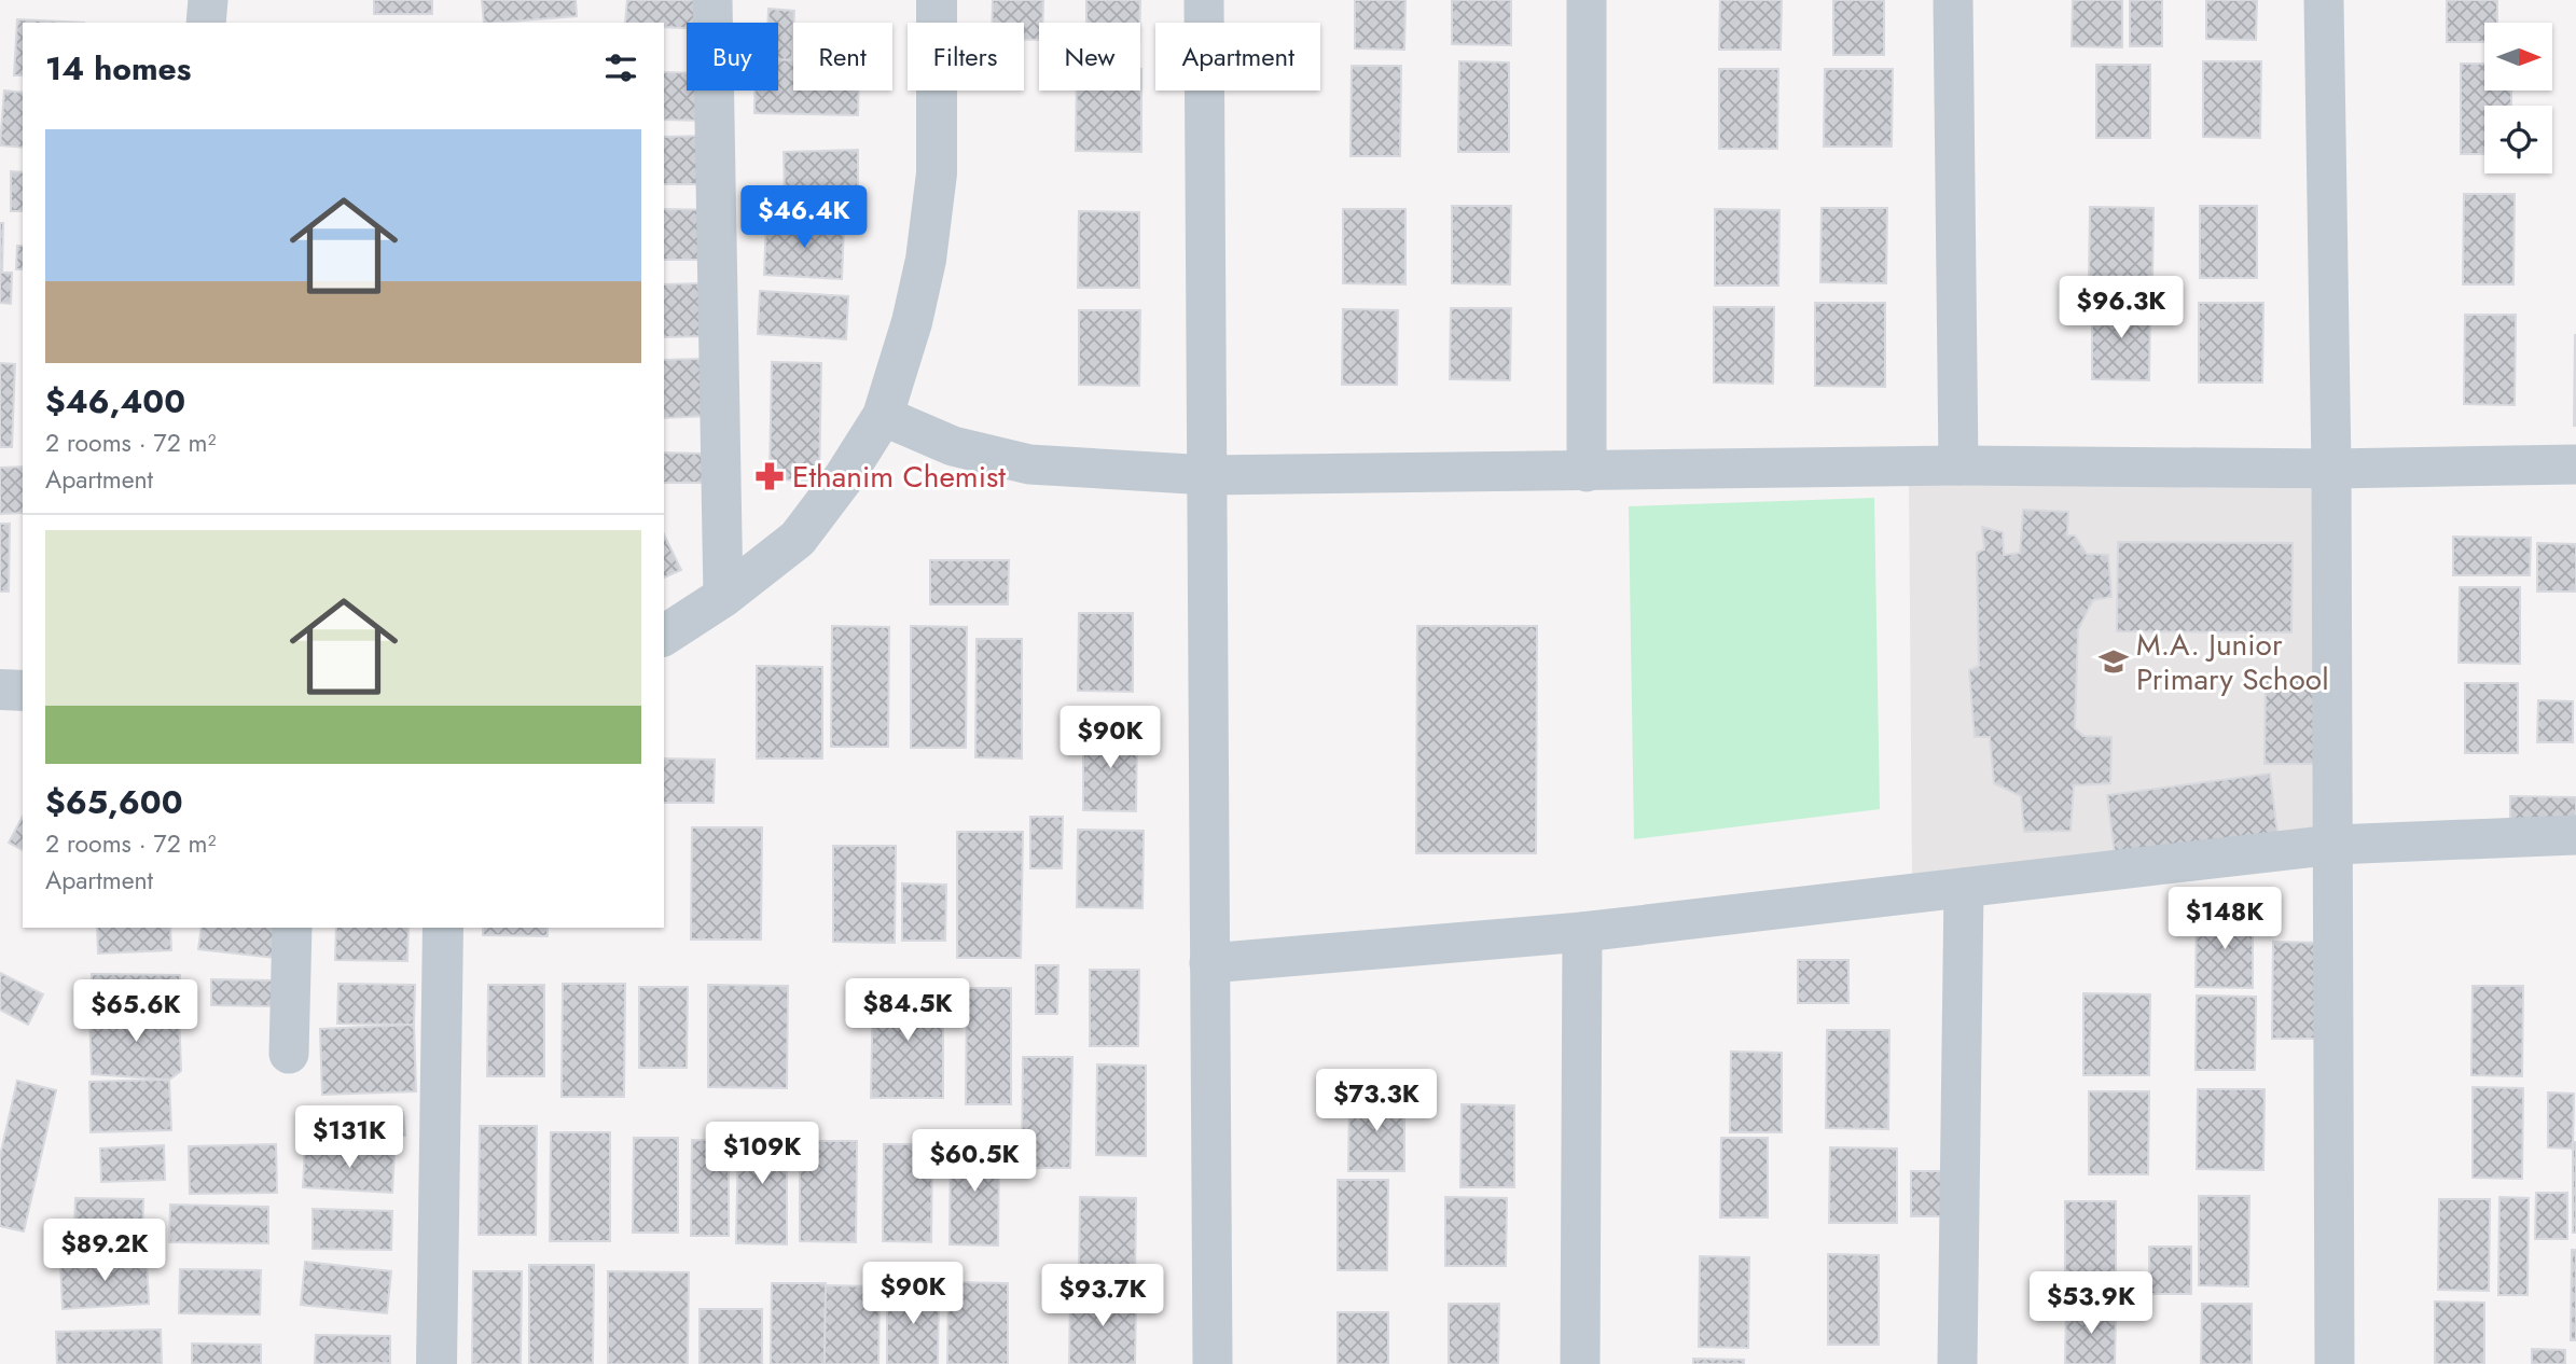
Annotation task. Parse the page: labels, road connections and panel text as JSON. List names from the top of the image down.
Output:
{
  "places": {
    "pharmacy": ["Ethanim Chemist"],
    "school or university": ["M.A. Junior Primary School"]
  },
  "north": "right",
  "page": {
    "chip": [
      "Buy",
      "Rent",
      "Filters",
      "New",
      "Apartment"
    ],
    "heading": "14 homes",
    "list": [
      {
        "name": "$46,400",
        "note": "2 rooms · 72 m² · Apartment"
      },
      {
        "name": "$65,600",
        "note": "2 rooms · 72 m² · Apartment"
      }
    ],
    "price": [
      "$46.4K",
      "$96.3K",
      "$90K",
      "$148K",
      "$84.5K",
      "$65.6K",
      "$73.3K",
      "$131K",
      "$109K",
      "$60.5K",
      "$89.2K",
      "$90K",
      "$93.7K",
      "$53.9K"
    ]
  }
}
